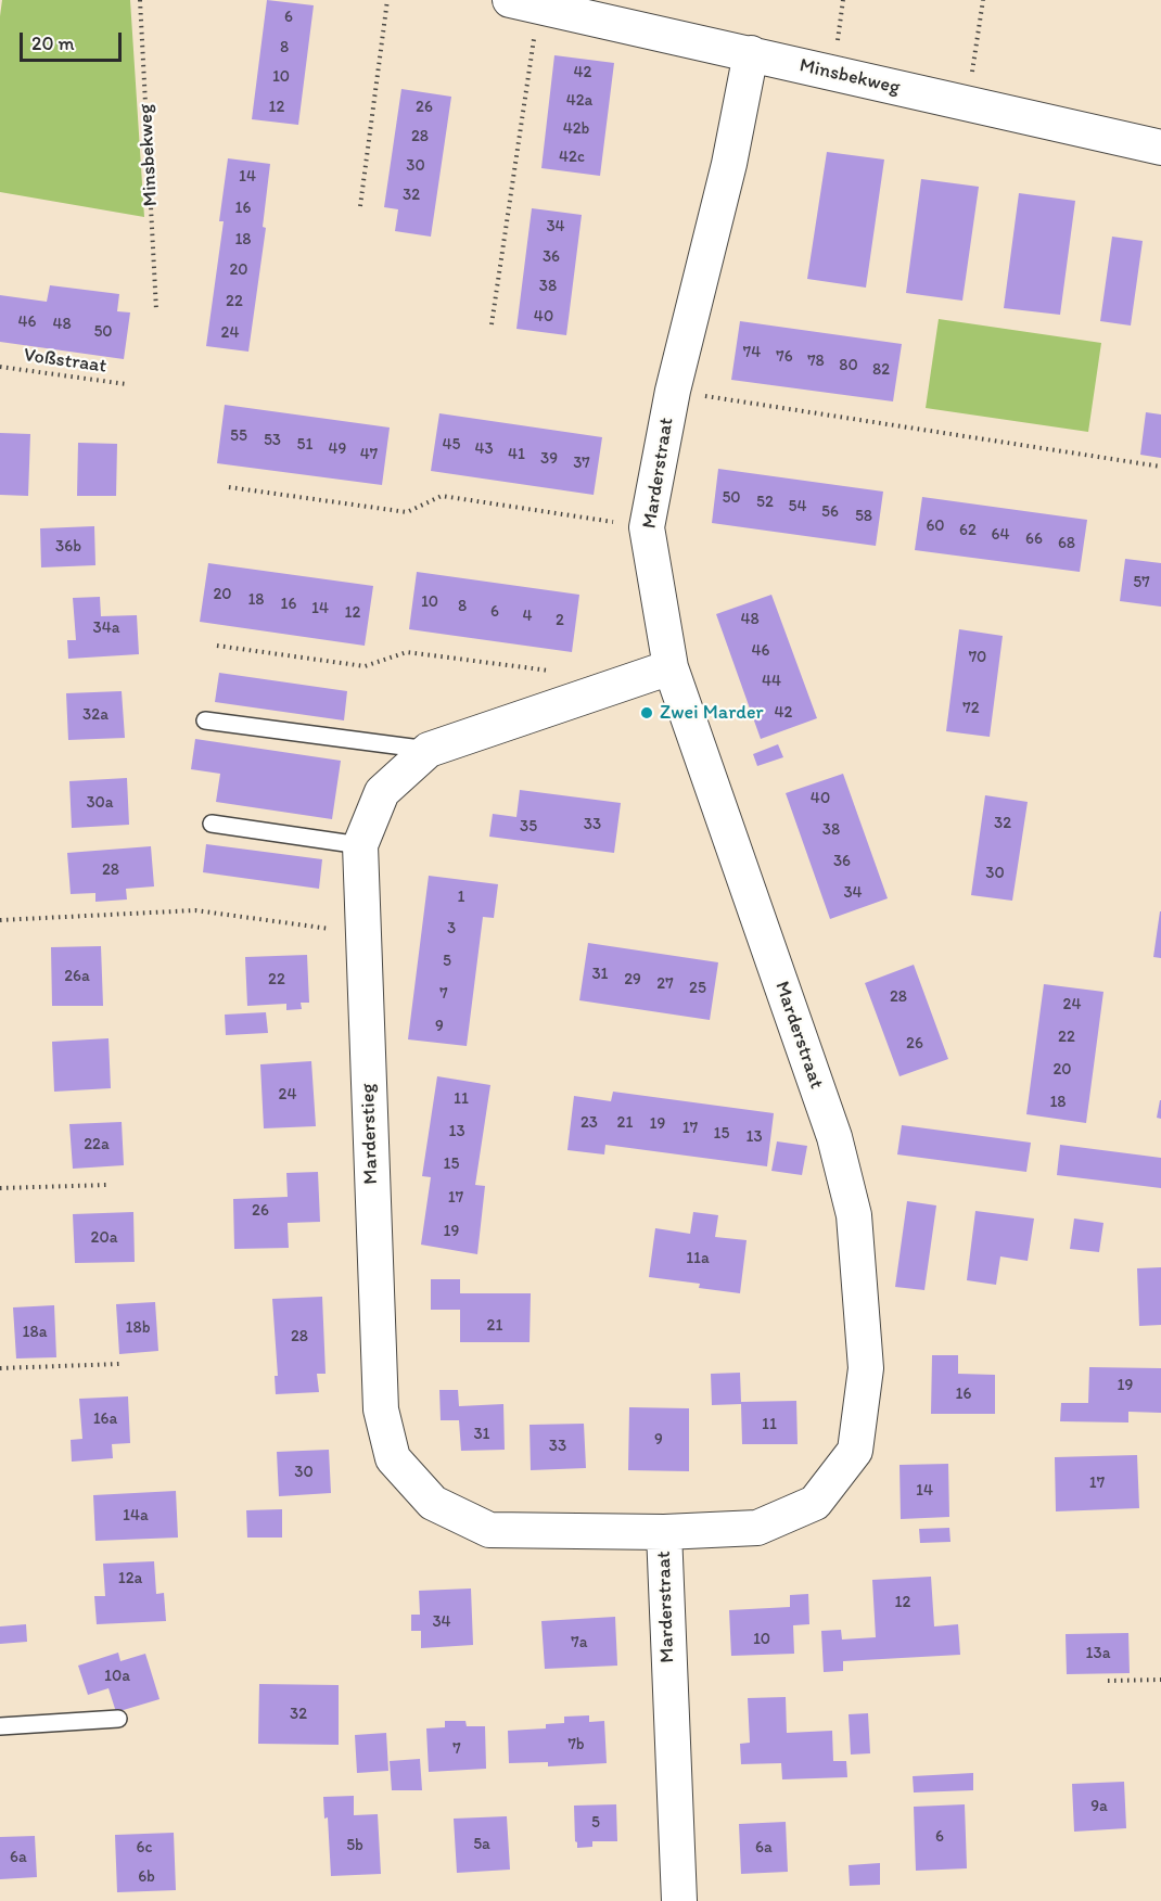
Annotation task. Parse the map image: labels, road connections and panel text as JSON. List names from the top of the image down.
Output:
{
  "streets": {
    "street": ["Minsbekweg", "Marderstraat", "Marderstieg"],
    "path": ["Voßstraat"]
  },
  "crossings": [
    ["Minsbekweg", "Marderstraat"],
    ["Marderstraat", "Marderstieg"]
  ],
  "places": ["Zwei Marder"],
  "house_numbers": [
    "6",
    "8",
    "42",
    "10",
    "42a",
    "12",
    "26",
    "42b",
    "28",
    "42c",
    "30",
    "14",
    "32",
    "16",
    "34",
    "18",
    "36",
    "20",
    "38",
    "22",
    "40",
    "46",
    "48",
    "50",
    "24",
    "74",
    "76",
    "78",
    "80",
    "82",
    "55",
    "53",
    "51",
    "45",
    "49",
    "43",
    "47",
    "41",
    "39",
    "37",
    "50",
    "52",
    "54",
    "56",
    "58",
    "60",
    "62",
    "64",
    "66",
    "68",
    "36b",
    "57",
    "20",
    "18",
    "10",
    "16",
    "8",
    "14",
    "6",
    "12",
    "4",
    "48",
    "2",
    "34a",
    "46",
    "70",
    "44",
    "72",
    "42",
    "32a",
    "40",
    "30a",
    "32",
    "33",
    "35",
    "38",
    "36",
    "28",
    "30",
    "34",
    "1",
    "3",
    "5",
    "31",
    "26a",
    "22",
    "29",
    "27",
    "25",
    "7",
    "28",
    "24",
    "9",
    "22",
    "26",
    "20",
    "24",
    "11",
    "18",
    "23",
    "21",
    "19",
    "17",
    "13",
    "15",
    "13",
    "22a",
    "15",
    "17",
    "26",
    "19",
    "20a",
    "11a",
    "21",
    "18b",
    "18a",
    "28",
    "19",
    "16",
    "16a",
    "11",
    "31",
    "9",
    "33",
    "30",
    "17",
    "14",
    "14a",
    "12a",
    "12",
    "34",
    "10",
    "7a",
    "13a",
    "10a",
    "32",
    "7b",
    "7",
    "9a",
    "5",
    "6",
    "5a",
    "5b",
    "6c",
    "6a",
    "6a",
    "6b"
  ],
  "scale_bar": "20 m"
}
